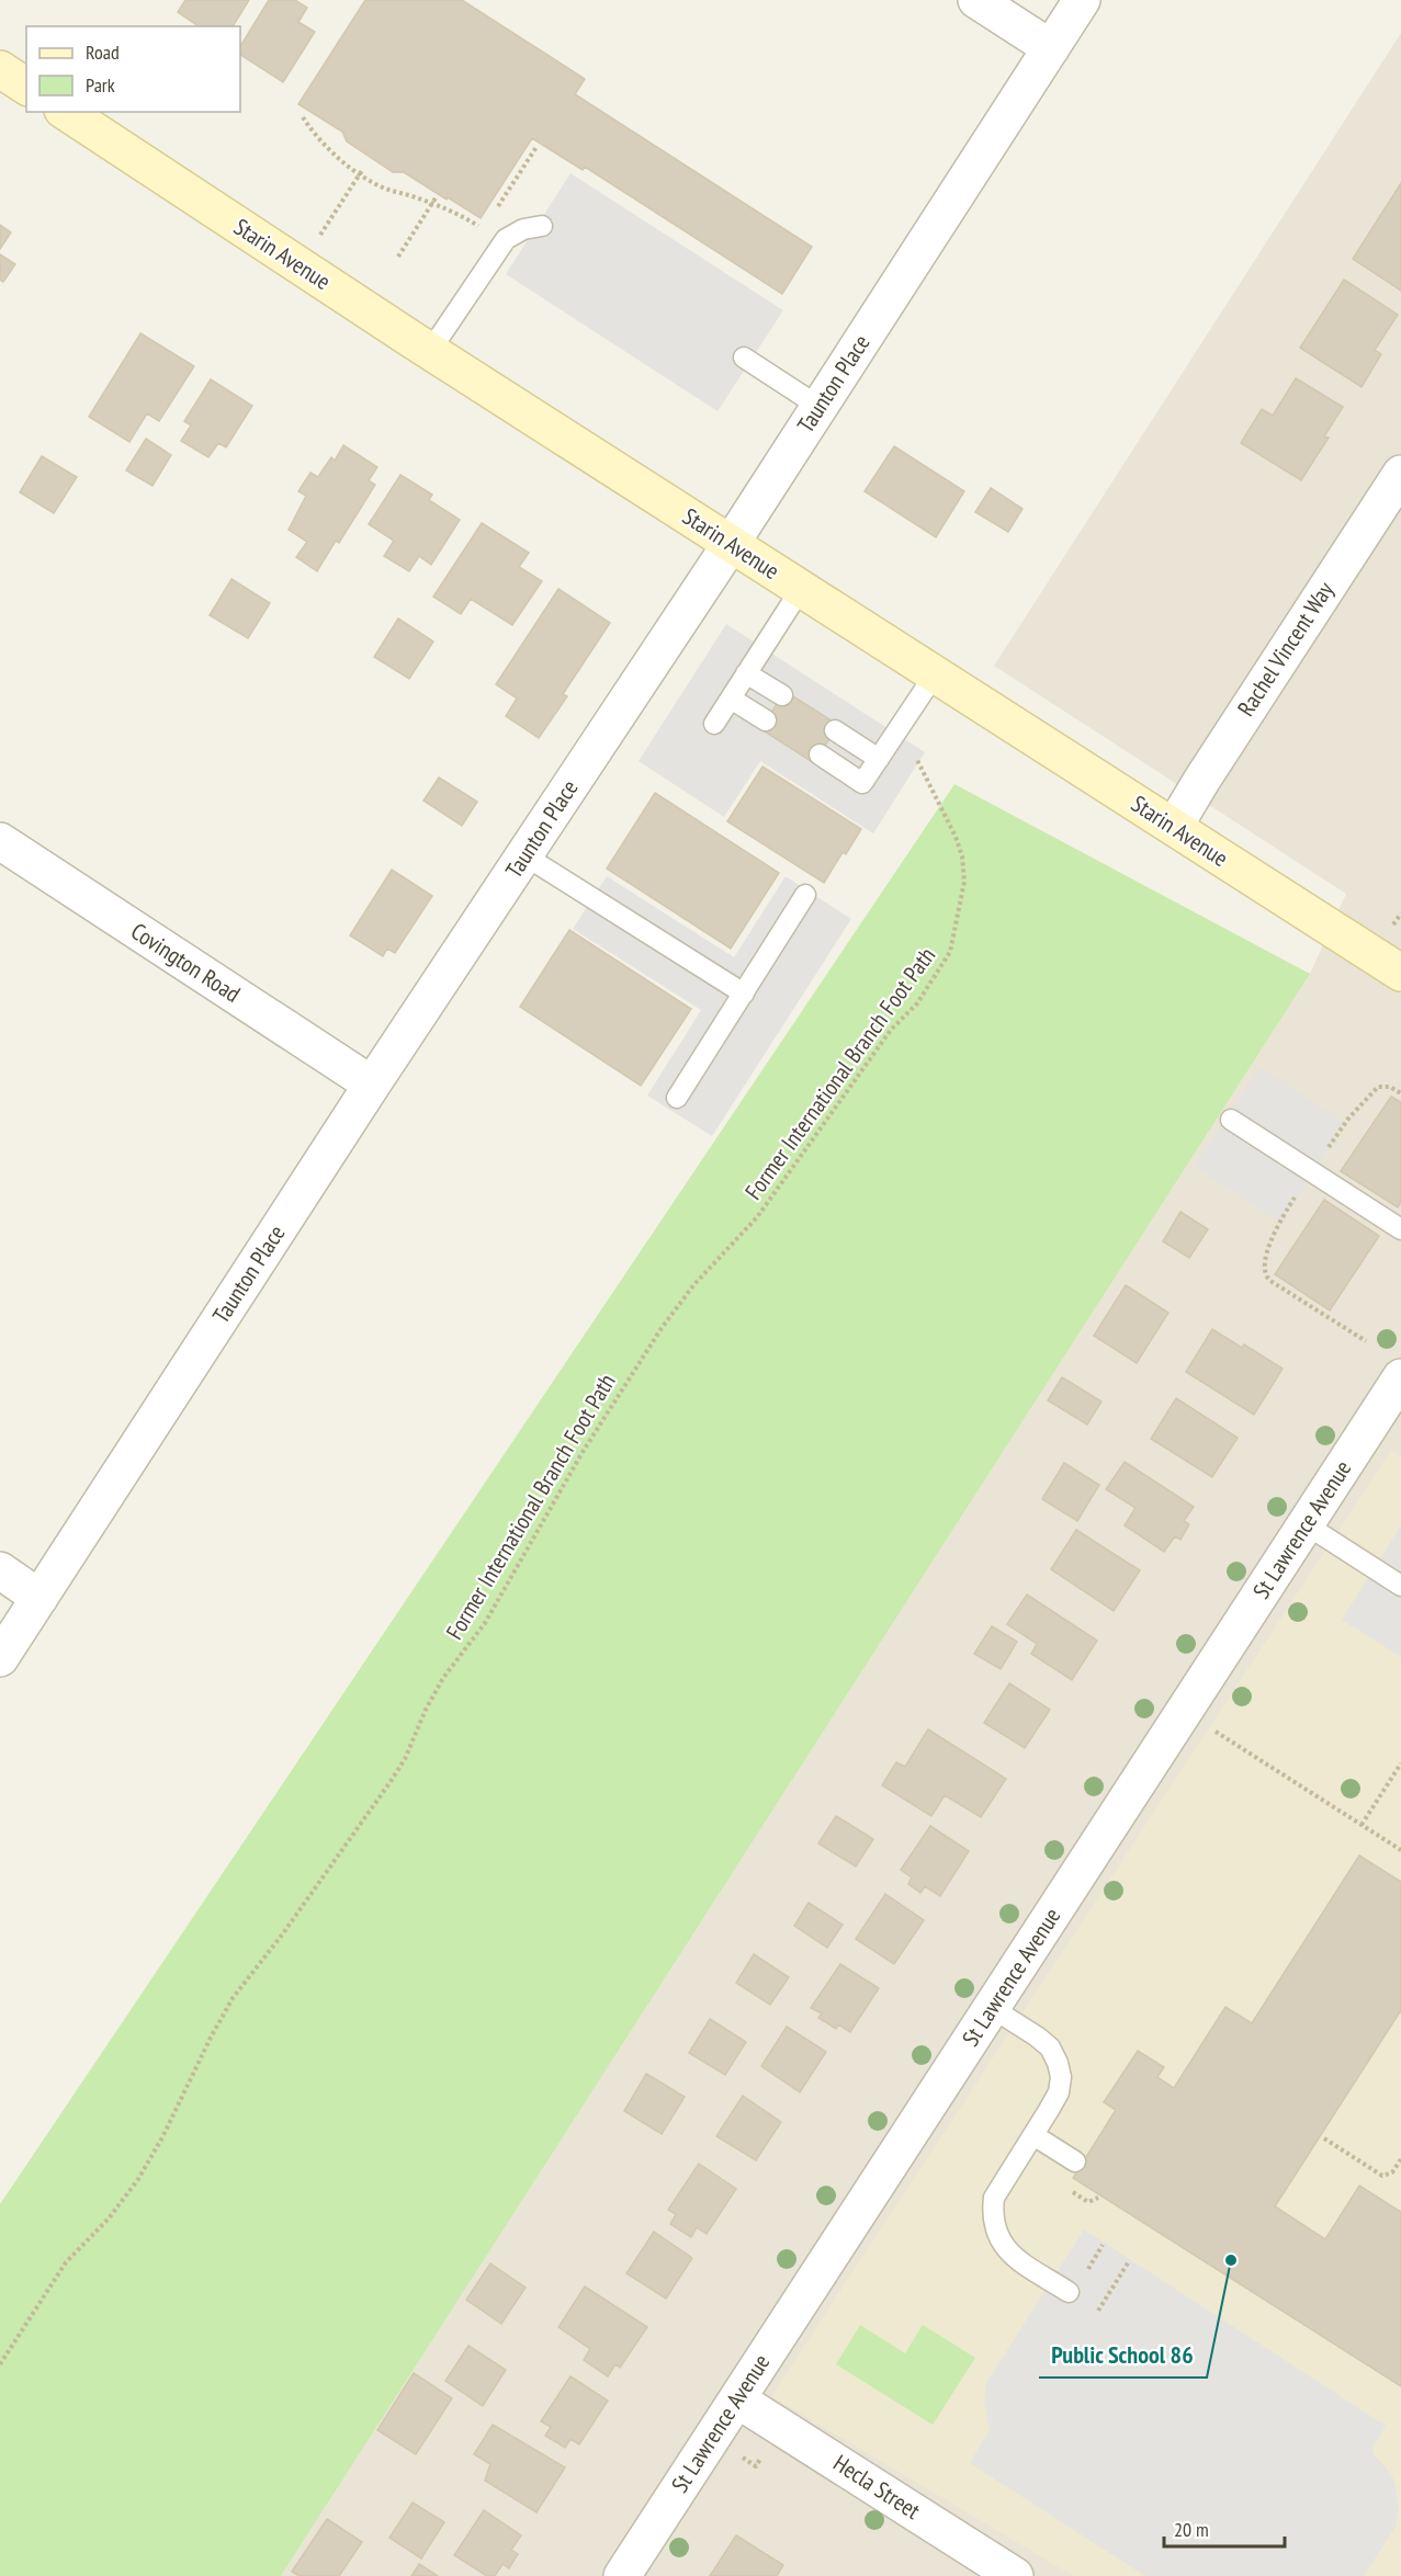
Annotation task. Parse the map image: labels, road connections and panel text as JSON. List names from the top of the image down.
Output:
{
  "streets": {
    "street": [
      "Starin Avenue",
      "Taunton Place",
      "Rachel Vincent Way",
      "Covington Road",
      "St Lawrence Avenue",
      "Hecla Street"
    ],
    "path": ["Former International Branch Foot Path"]
  },
  "crossings": [
    ["Starin Avenue", "Taunton Place"],
    ["Starin Avenue", "Rachel Vincent Way"],
    ["Taunton Place", "Covington Road"],
    ["St Lawrence Avenue", "Hecla Street"]
  ],
  "places": ["Public School 86"],
  "legend": ["Road", "Park"],
  "scale_bar": "20 m"
}
